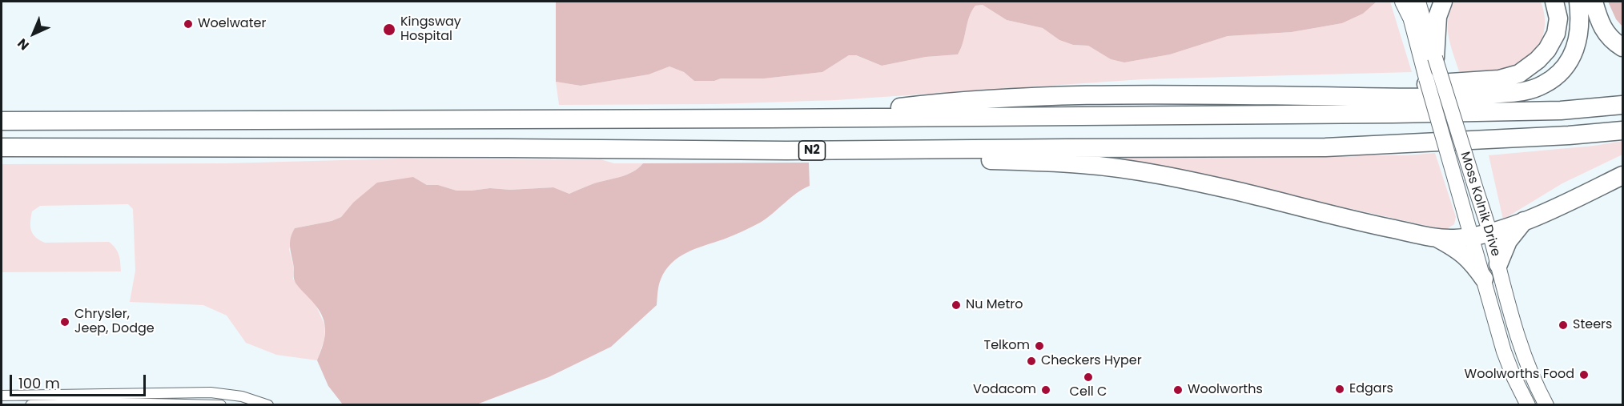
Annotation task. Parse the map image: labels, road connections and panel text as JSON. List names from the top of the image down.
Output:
{
  "streets": {
    "highway": ["N2"],
    "main road": ["Moss Kolnik Drive"]
  },
  "places": [
    "Woelwater",
    "Kingsway Hospital",
    "Nu Metro",
    "Chrysler, Jeep, Dodge",
    "Steers",
    "Telkom",
    "Checkers Hyper",
    "Woolworths Food",
    "Cell C",
    "Edgars",
    "Vodacom",
    "Woolworths"
  ],
  "scale_bar": "100 m",
  "north": "bottom left"
}
